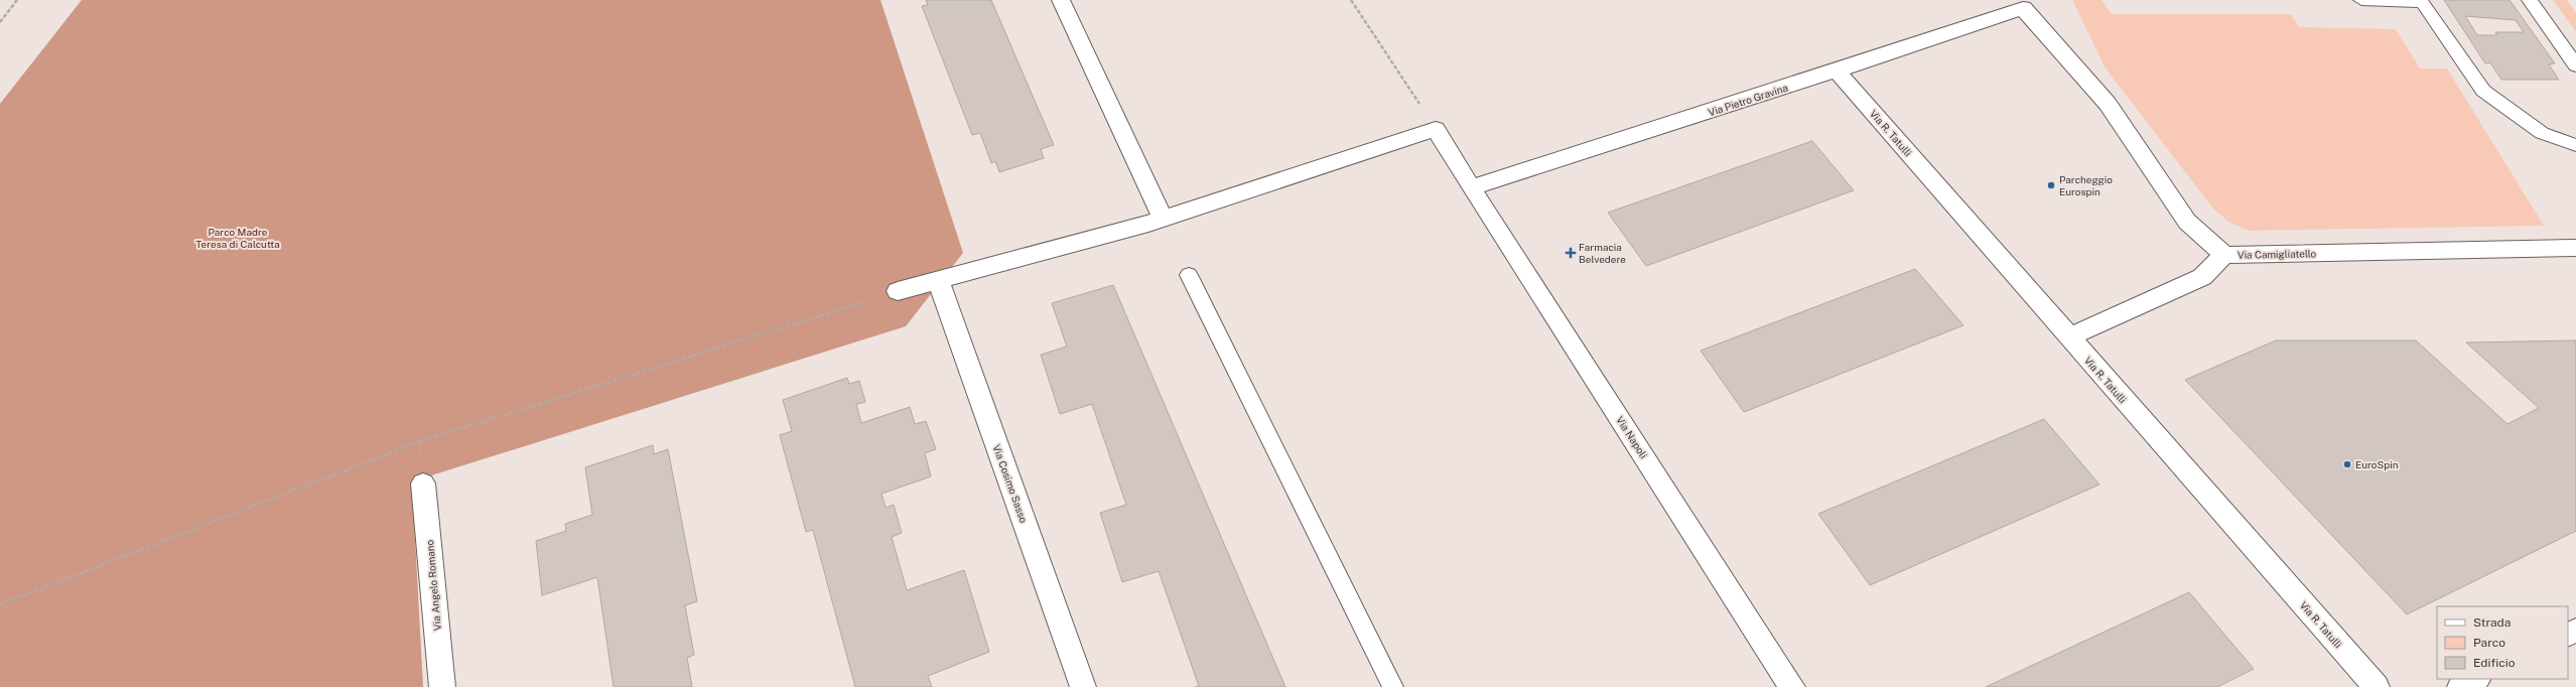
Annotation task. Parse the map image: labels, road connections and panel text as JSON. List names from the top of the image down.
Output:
{
  "streets": {
    "street": [
      "Via Pietro Gravina",
      "Via R. Tatulli",
      "Via Camigliatello",
      "Via Napoli",
      "Via Cosimo Sasso",
      "Via Angelo Romano"
    ]
  },
  "crossings": [
    ["Via Pietro Gravina", "Via R. Tatulli"],
    ["Via Pietro Gravina", "Via Camigliatello"],
    ["Via Pietro Gravina", "Via Napoli"]
  ],
  "parks": ["Parco Madre Teresa di Calcutta"],
  "places": {
    "other": ["Parcheggio Eurospin", "EuroSpin"],
    "health": ["Farmacia Belvedere"]
  },
  "legend": ["Strada", "Parco", "Edificio"]
}
